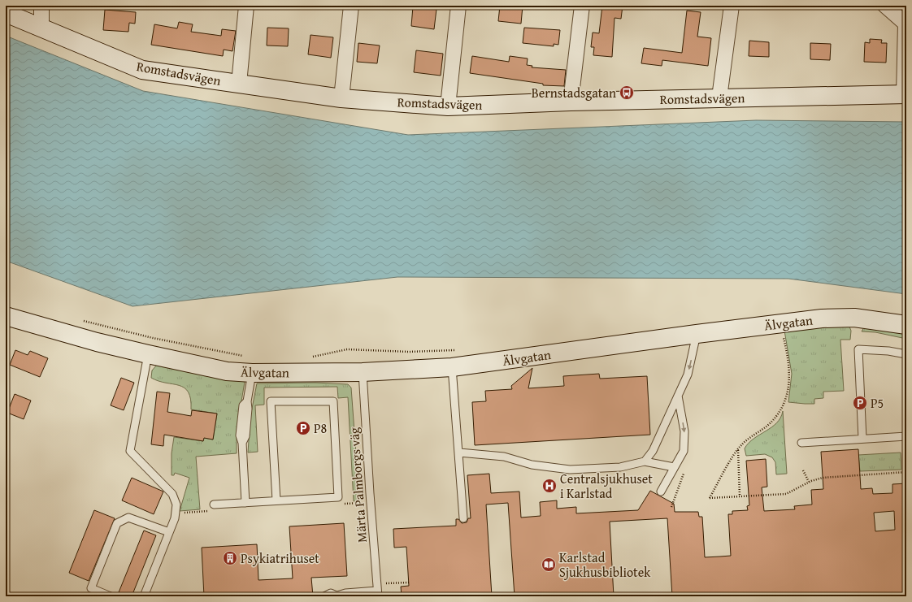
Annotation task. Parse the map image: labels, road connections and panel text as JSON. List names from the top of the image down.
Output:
{
  "streets": {
    "street": ["Romstadsvägen", "Älvgatan"],
    "lane": ["Märta Palmborgs väg"]
  },
  "crossings": [
    ["Älvgatan", "Märta Palmborgs väg"]
  ],
  "places": {
    "bus stop": ["Bernstadsgatan"],
    "parking": ["P5", "P8"],
    "hospital": ["Centralsjukhuset i Karlstad"],
    "building": ["Psykiatrihuset"],
    "library": ["Karlstad Sjukhusbibliotek"]
  }
}
